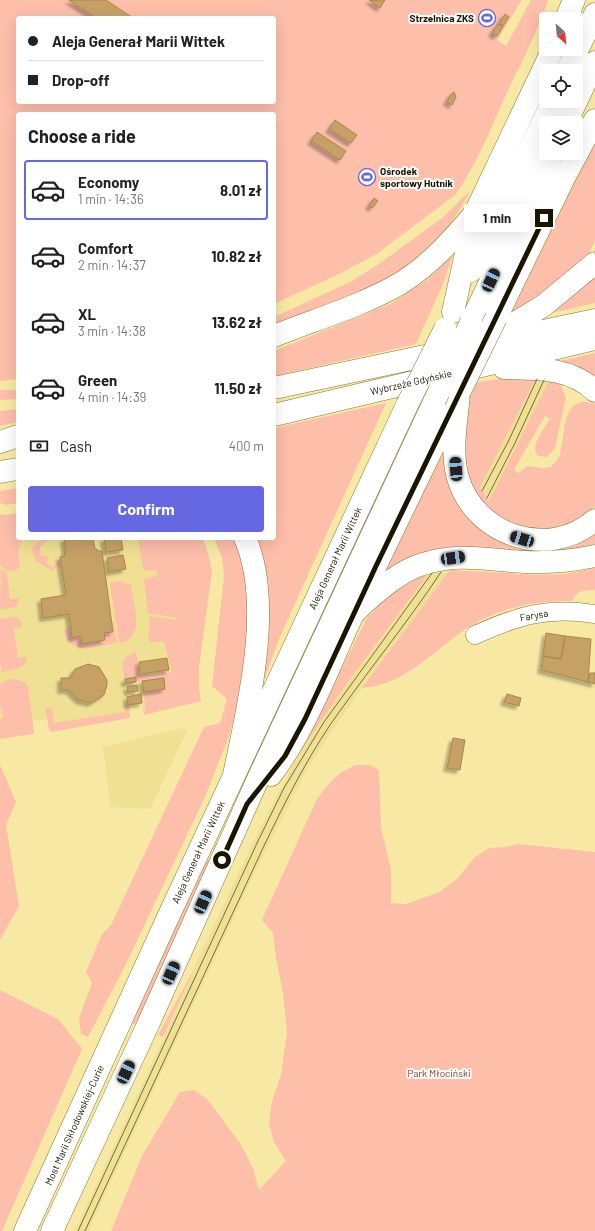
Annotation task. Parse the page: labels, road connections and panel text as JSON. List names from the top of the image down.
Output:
{
  "streets": {
    "main road": ["Wybrzeże Gdyńskie", "Aleja Generał Marii Wittek", "Most Marii Skłodowskiej-Curie"],
    "street": ["Farysa"]
  },
  "crossings": [
    ["Aleja Generał Marii Wittek", "Most Marii Skłodowskiej-Curie"]
  ],
  "parks": ["Park Młociński"],
  "places": {
    "sports": ["Strzelnica ZKS", "Ośrodek sportowy Hutnik"]
  },
  "north": "bottom right",
  "page": {
    "banner": ["Aleja Generał Marii Wittek", "Drop-off"],
    "heading": "Choose a ride",
    "list": [
      {
        "name": "Economy",
        "note": "1 min · 14:36",
        "value": "8.01 zł"
      },
      {
        "name": "Comfort",
        "note": "2 min · 14:37",
        "value": "10.82 zł"
      },
      {
        "name": "XL",
        "note": "3 min · 14:38",
        "value": "13.62 zł"
      },
      {
        "name": "Green",
        "note": "4 min · 14:39",
        "value": "11.50 zł"
      }
    ],
    "bubble": "1 min",
    "pay": ["Cash", "400 m"],
    "buttons": "Confirm"
  }
}
